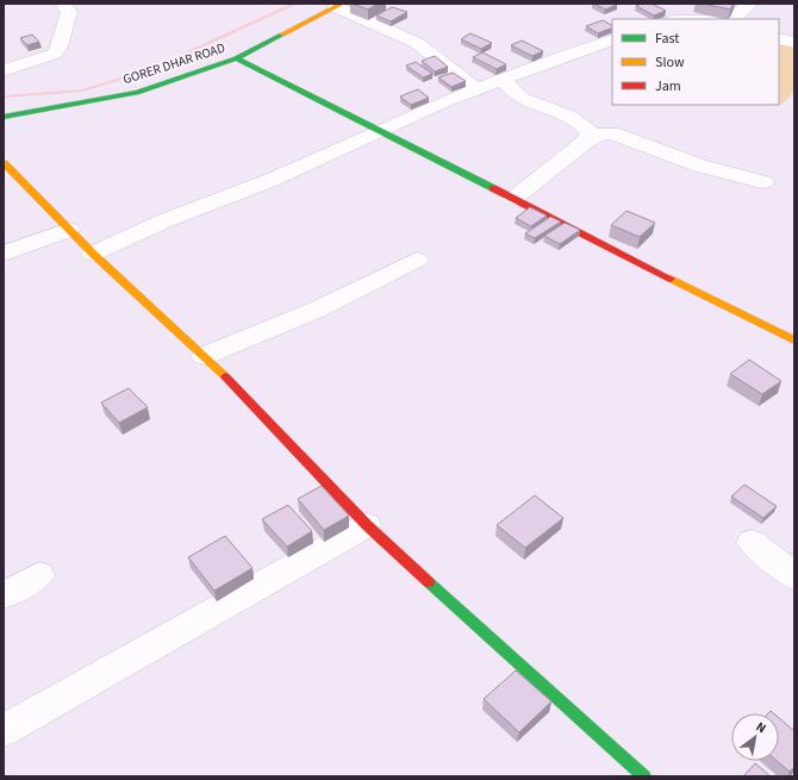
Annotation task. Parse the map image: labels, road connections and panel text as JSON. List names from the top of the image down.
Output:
{
  "streets": {
    "street": ["GORER DHAR ROAD"]
  },
  "legend": ["Fast", "Slow", "Jam"],
  "north": "top right"
}
